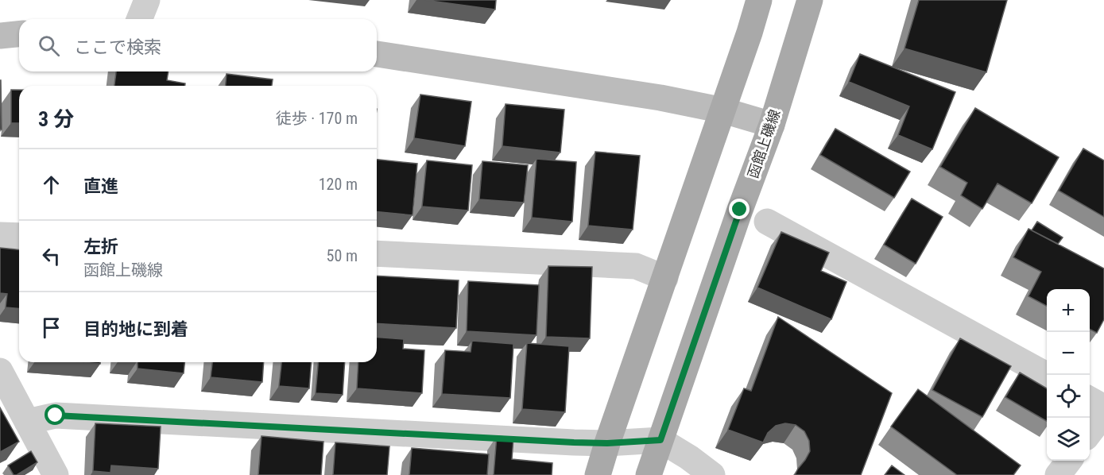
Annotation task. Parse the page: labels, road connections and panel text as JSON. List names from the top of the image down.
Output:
{
  "streets": {
    "main road": ["函館上磯線"]
  },
  "page": {
    "search": "ここで検索",
    "heading": ["3 分", "徒歩 · 170 m"],
    "list": [
      ["直進", "120 m"],
      ["左折", "函館上磯線", "50 m"],
      "目的地に到着"
    ],
    "map_buttons": ["+", "−"]
  }
}
